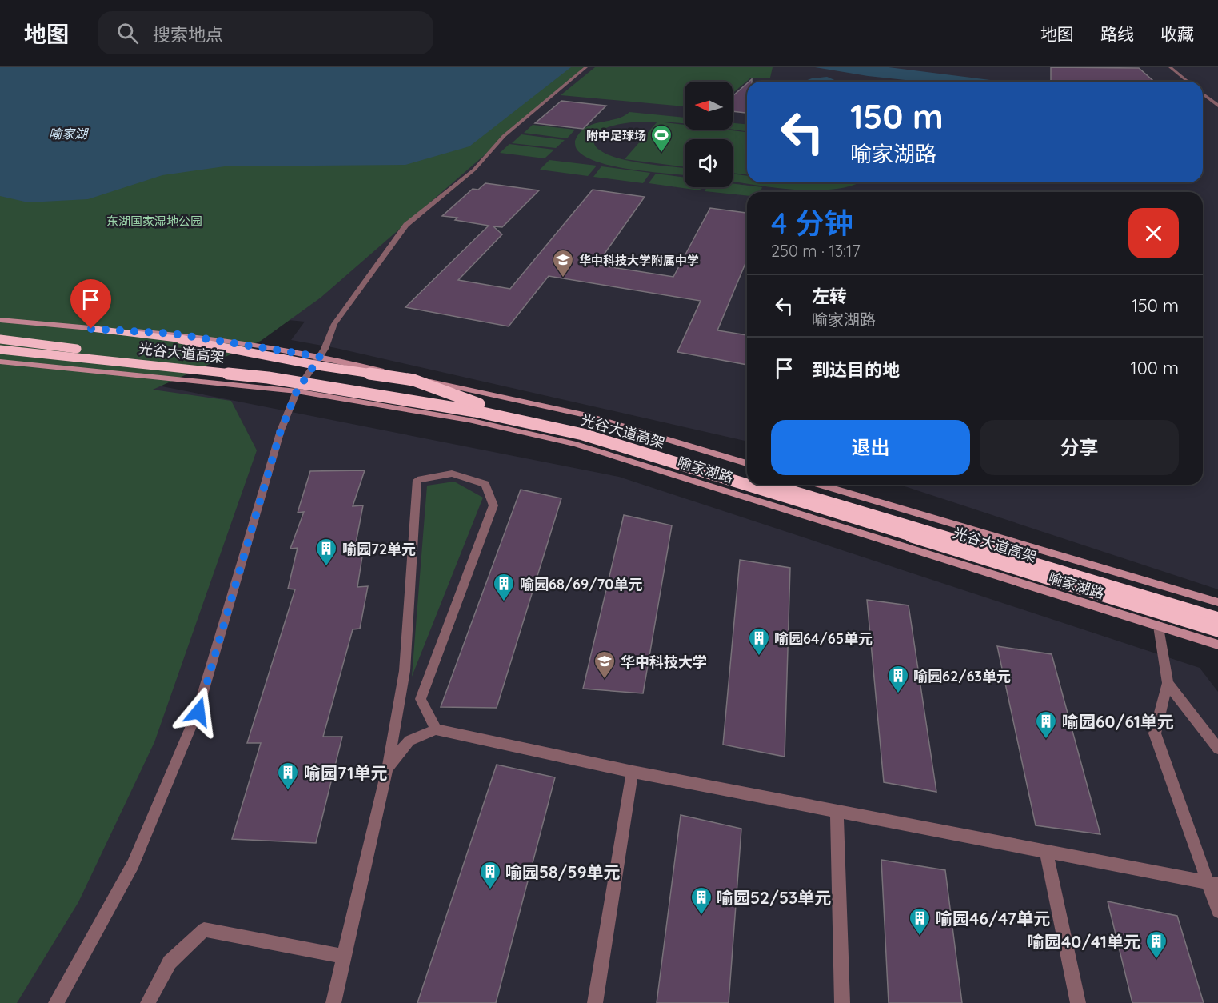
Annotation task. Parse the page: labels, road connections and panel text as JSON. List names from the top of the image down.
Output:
{
  "streets": {
    "highway": ["光谷大道高架"],
    "main road": ["喻家湖路"]
  },
  "water": ["喻家湖"],
  "parks": ["东湖国家湿地公园"],
  "places": {
    "sports": ["附中足球场"],
    "school or university": ["华中科技大学附属中学", "华中科技大学"],
    "building": [
      "喻园72单元",
      "喻园68/69/70单元",
      "喻园64/65单元",
      "喻园62/63单元",
      "喻园60/61单元",
      "喻园71单元",
      "喻园58/59单元",
      "喻园52/53单元",
      "喻园46/47单元",
      "喻园40/41单元"
    ]
  },
  "north": "left",
  "page": {
    "header": "地图",
    "search": "搜索地点",
    "nav": ["地图", "路线", "收藏"],
    "turn": ["150 m", "喻家湖路"],
    "heading": ["4 分钟", "250 m · 13:17"],
    "list": [
      {
        "name": "左转",
        "note": "喻家湖路",
        "value": "150 m"
      },
      {
        "name": "到达目的地",
        "value": "100 m"
      }
    ],
    "buttons": ["退出", "分享"]
  }
}
